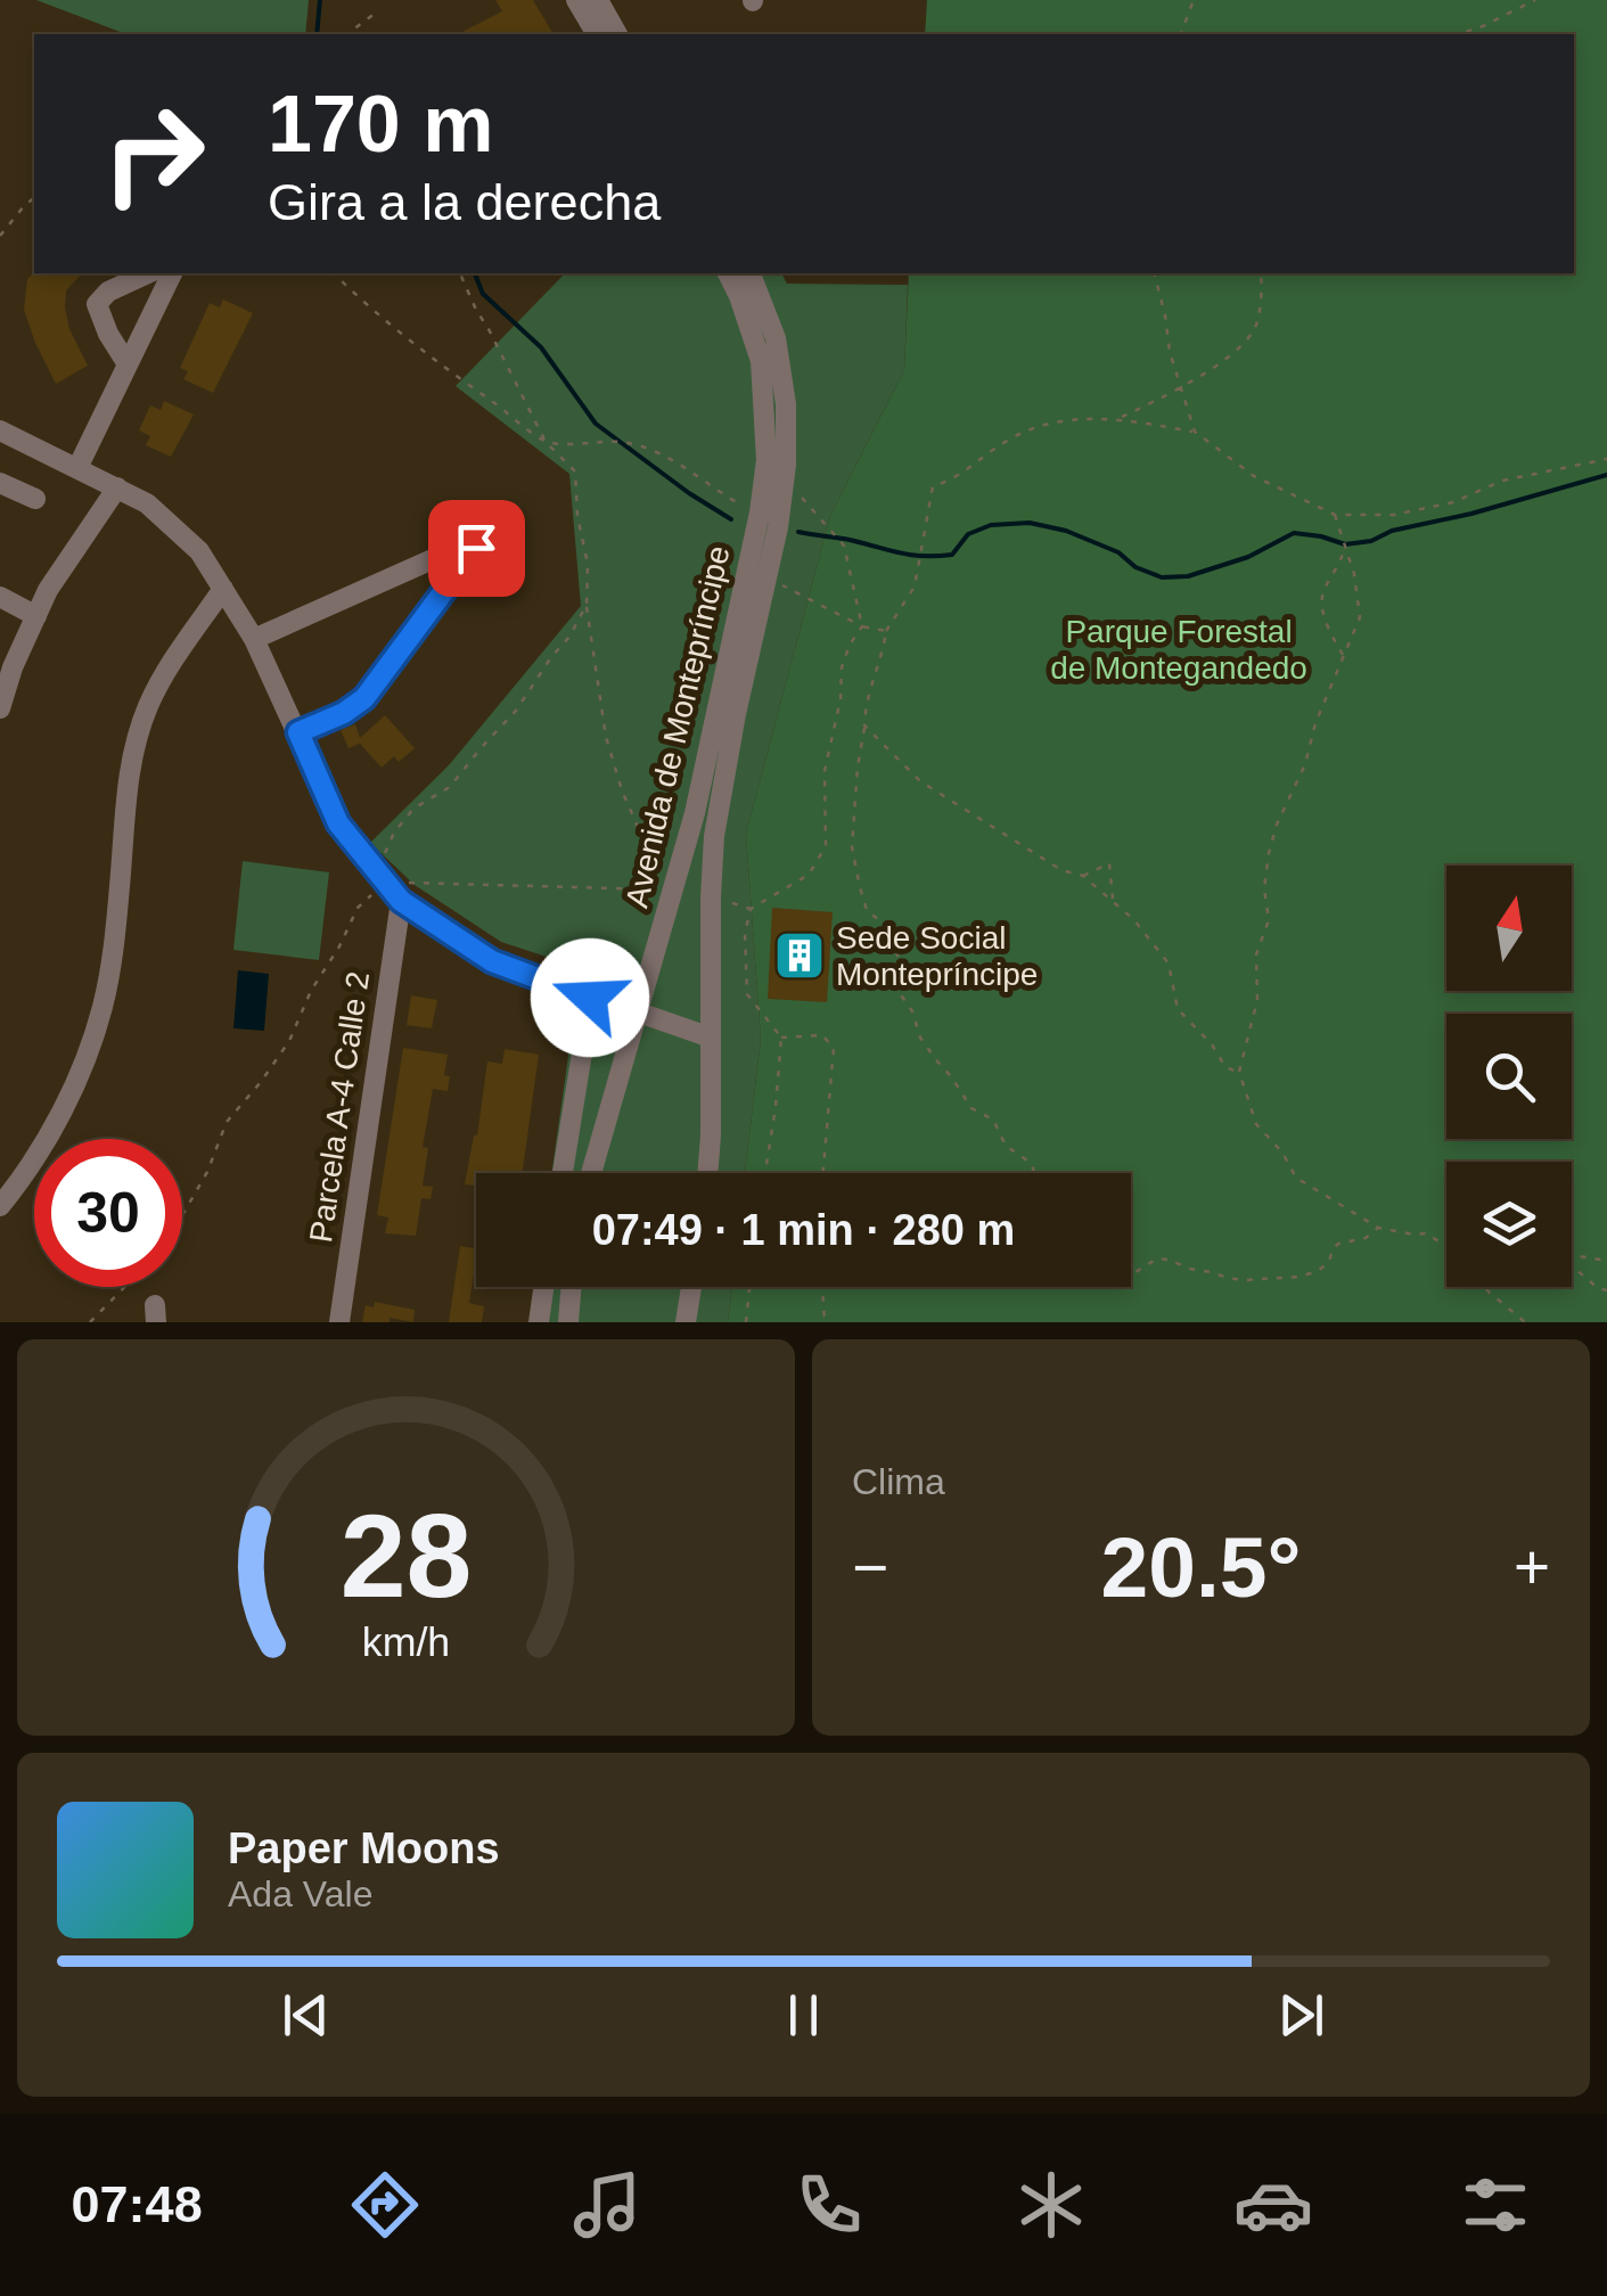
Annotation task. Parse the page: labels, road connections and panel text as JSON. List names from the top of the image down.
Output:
{
  "streets": {
    "street": ["Avenida de Montepríncipe", "Parcela A-4 Calle 2"]
  },
  "parks": ["Parque Forestal de Montegandedo"],
  "places": {
    "building": ["Sede Social Montepríncipe"]
  },
  "north": "top",
  "page": {
    "turn": ["170 m", "Gira a la derecha"],
    "limit": "30",
    "trip": "07:49 · 1 min · 280 m",
    "tile": "Clima",
    "heat": ["−", "20.5°", "+"],
    "song": ["Paper Moons", "Ada Vale"],
    "tabs": "07:48",
    "gauge": ["28", "km/h"]
  }
}
